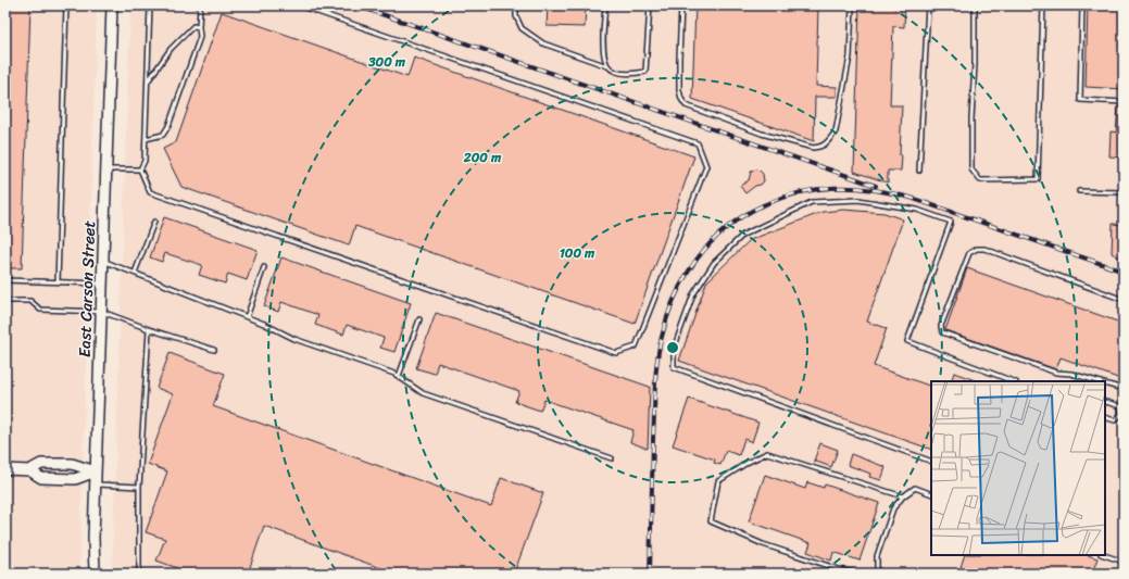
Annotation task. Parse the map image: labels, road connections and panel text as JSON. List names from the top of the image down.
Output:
{
  "streets": {
    "main road": ["East Carson Street"]
  },
  "rings": ["300 m", "200 m", "100 m"]
}
